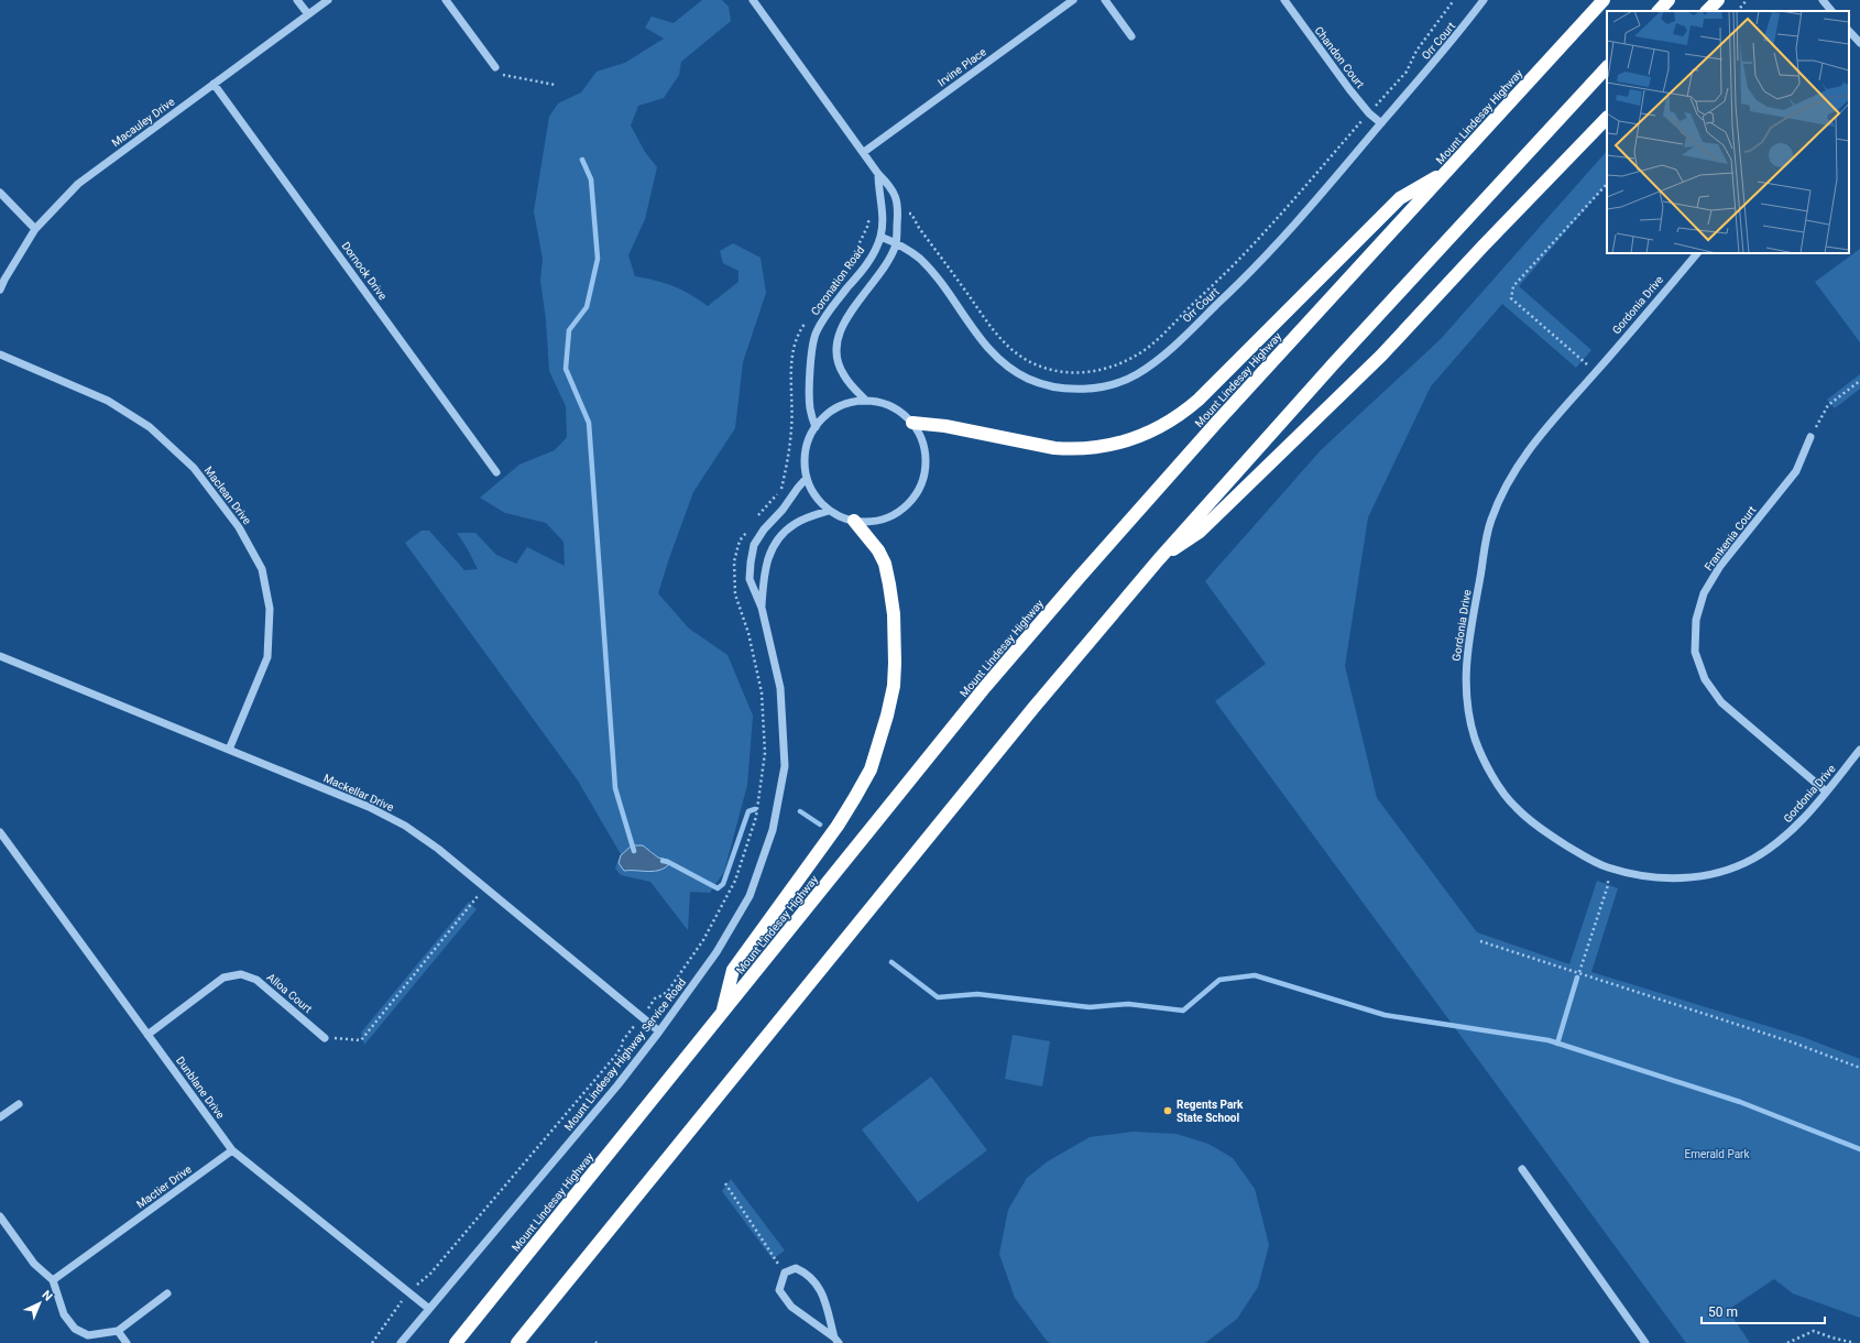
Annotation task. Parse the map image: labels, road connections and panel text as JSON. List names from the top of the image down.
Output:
{
  "streets": {
    "highway": ["Mount Lindesay Highway"],
    "street": [
      "Orr Court",
      "Chandon Court",
      "Irvine Place",
      "Macauley Drive",
      "Dornock Drive",
      "Coronation Road",
      "Gordonia Drive",
      "Maclean Drive",
      "Frankenia Court",
      "Mackellar Drive",
      "Alloa Court",
      "Mount Lindesay Highway Service Road",
      "Dunblane Drive",
      "Mactier Drive"
    ]
  },
  "crossings": [
    ["Orr Court", "Chandon Court"],
    ["Orr Court", "Coronation Road"],
    ["Irvine Place", "Coronation Road"],
    ["Macauley Drive", "Dornock Drive"],
    ["Coronation Road", "Mount Lindesay Highway Service Road"],
    ["Gordonia Drive", "Frankenia Court"],
    ["Maclean Drive", "Mackellar Drive"],
    ["Mackellar Drive", "Mount Lindesay Highway Service Road"],
    ["Alloa Court", "Dunblane Drive"],
    ["Mount Lindesay Highway Service Road", "Dunblane Drive"],
    ["Dunblane Drive", "Mactier Drive"]
  ],
  "parks": ["Emerald Park"],
  "places": ["Regents Park State School"],
  "scale_bar": "50 m",
  "north": "top right"
}
